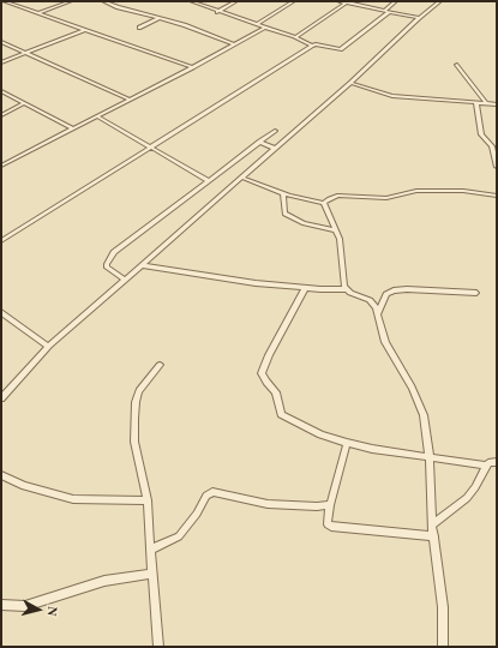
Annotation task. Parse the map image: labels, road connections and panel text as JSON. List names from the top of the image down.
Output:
{
  "north": "right"
}
